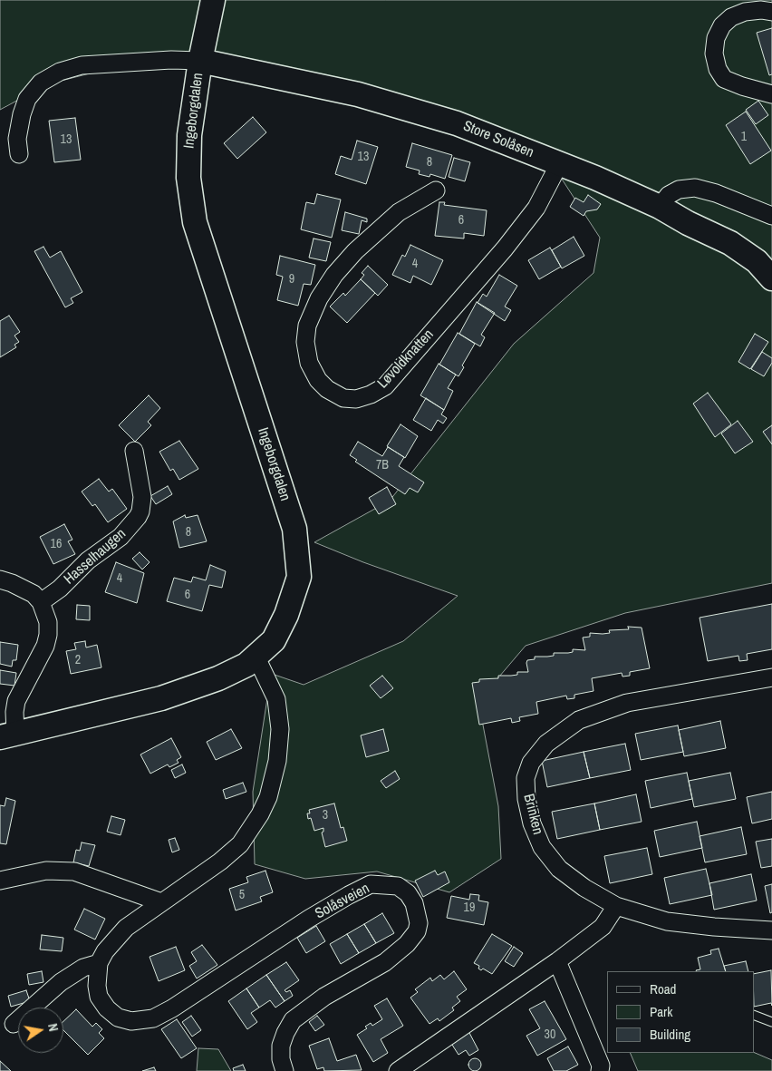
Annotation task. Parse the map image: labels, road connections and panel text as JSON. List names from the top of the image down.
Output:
{
  "streets": {
    "main road": ["Ingeborgdalen", "Store Solåsen"],
    "street": [
      "Løvoldknatten",
      "Hasselhaugen",
      "Brinken",
      "Solåsveien"
    ]
  },
  "crossings": [
    ["Ingeborgdalen", "Store Solåsen"],
    ["Ingeborgdalen", "Solåsveien"],
    ["Store Solåsen", "Løvoldknatten"]
  ],
  "house_numbers": [
    "1",
    "13",
    "13",
    "8",
    "6",
    "4",
    "9",
    "7B",
    "8",
    "16",
    "4",
    "6",
    "2",
    "3",
    "5",
    "19",
    "30"
  ],
  "legend": ["Road", "Park", "Building"],
  "north": "right"
}
